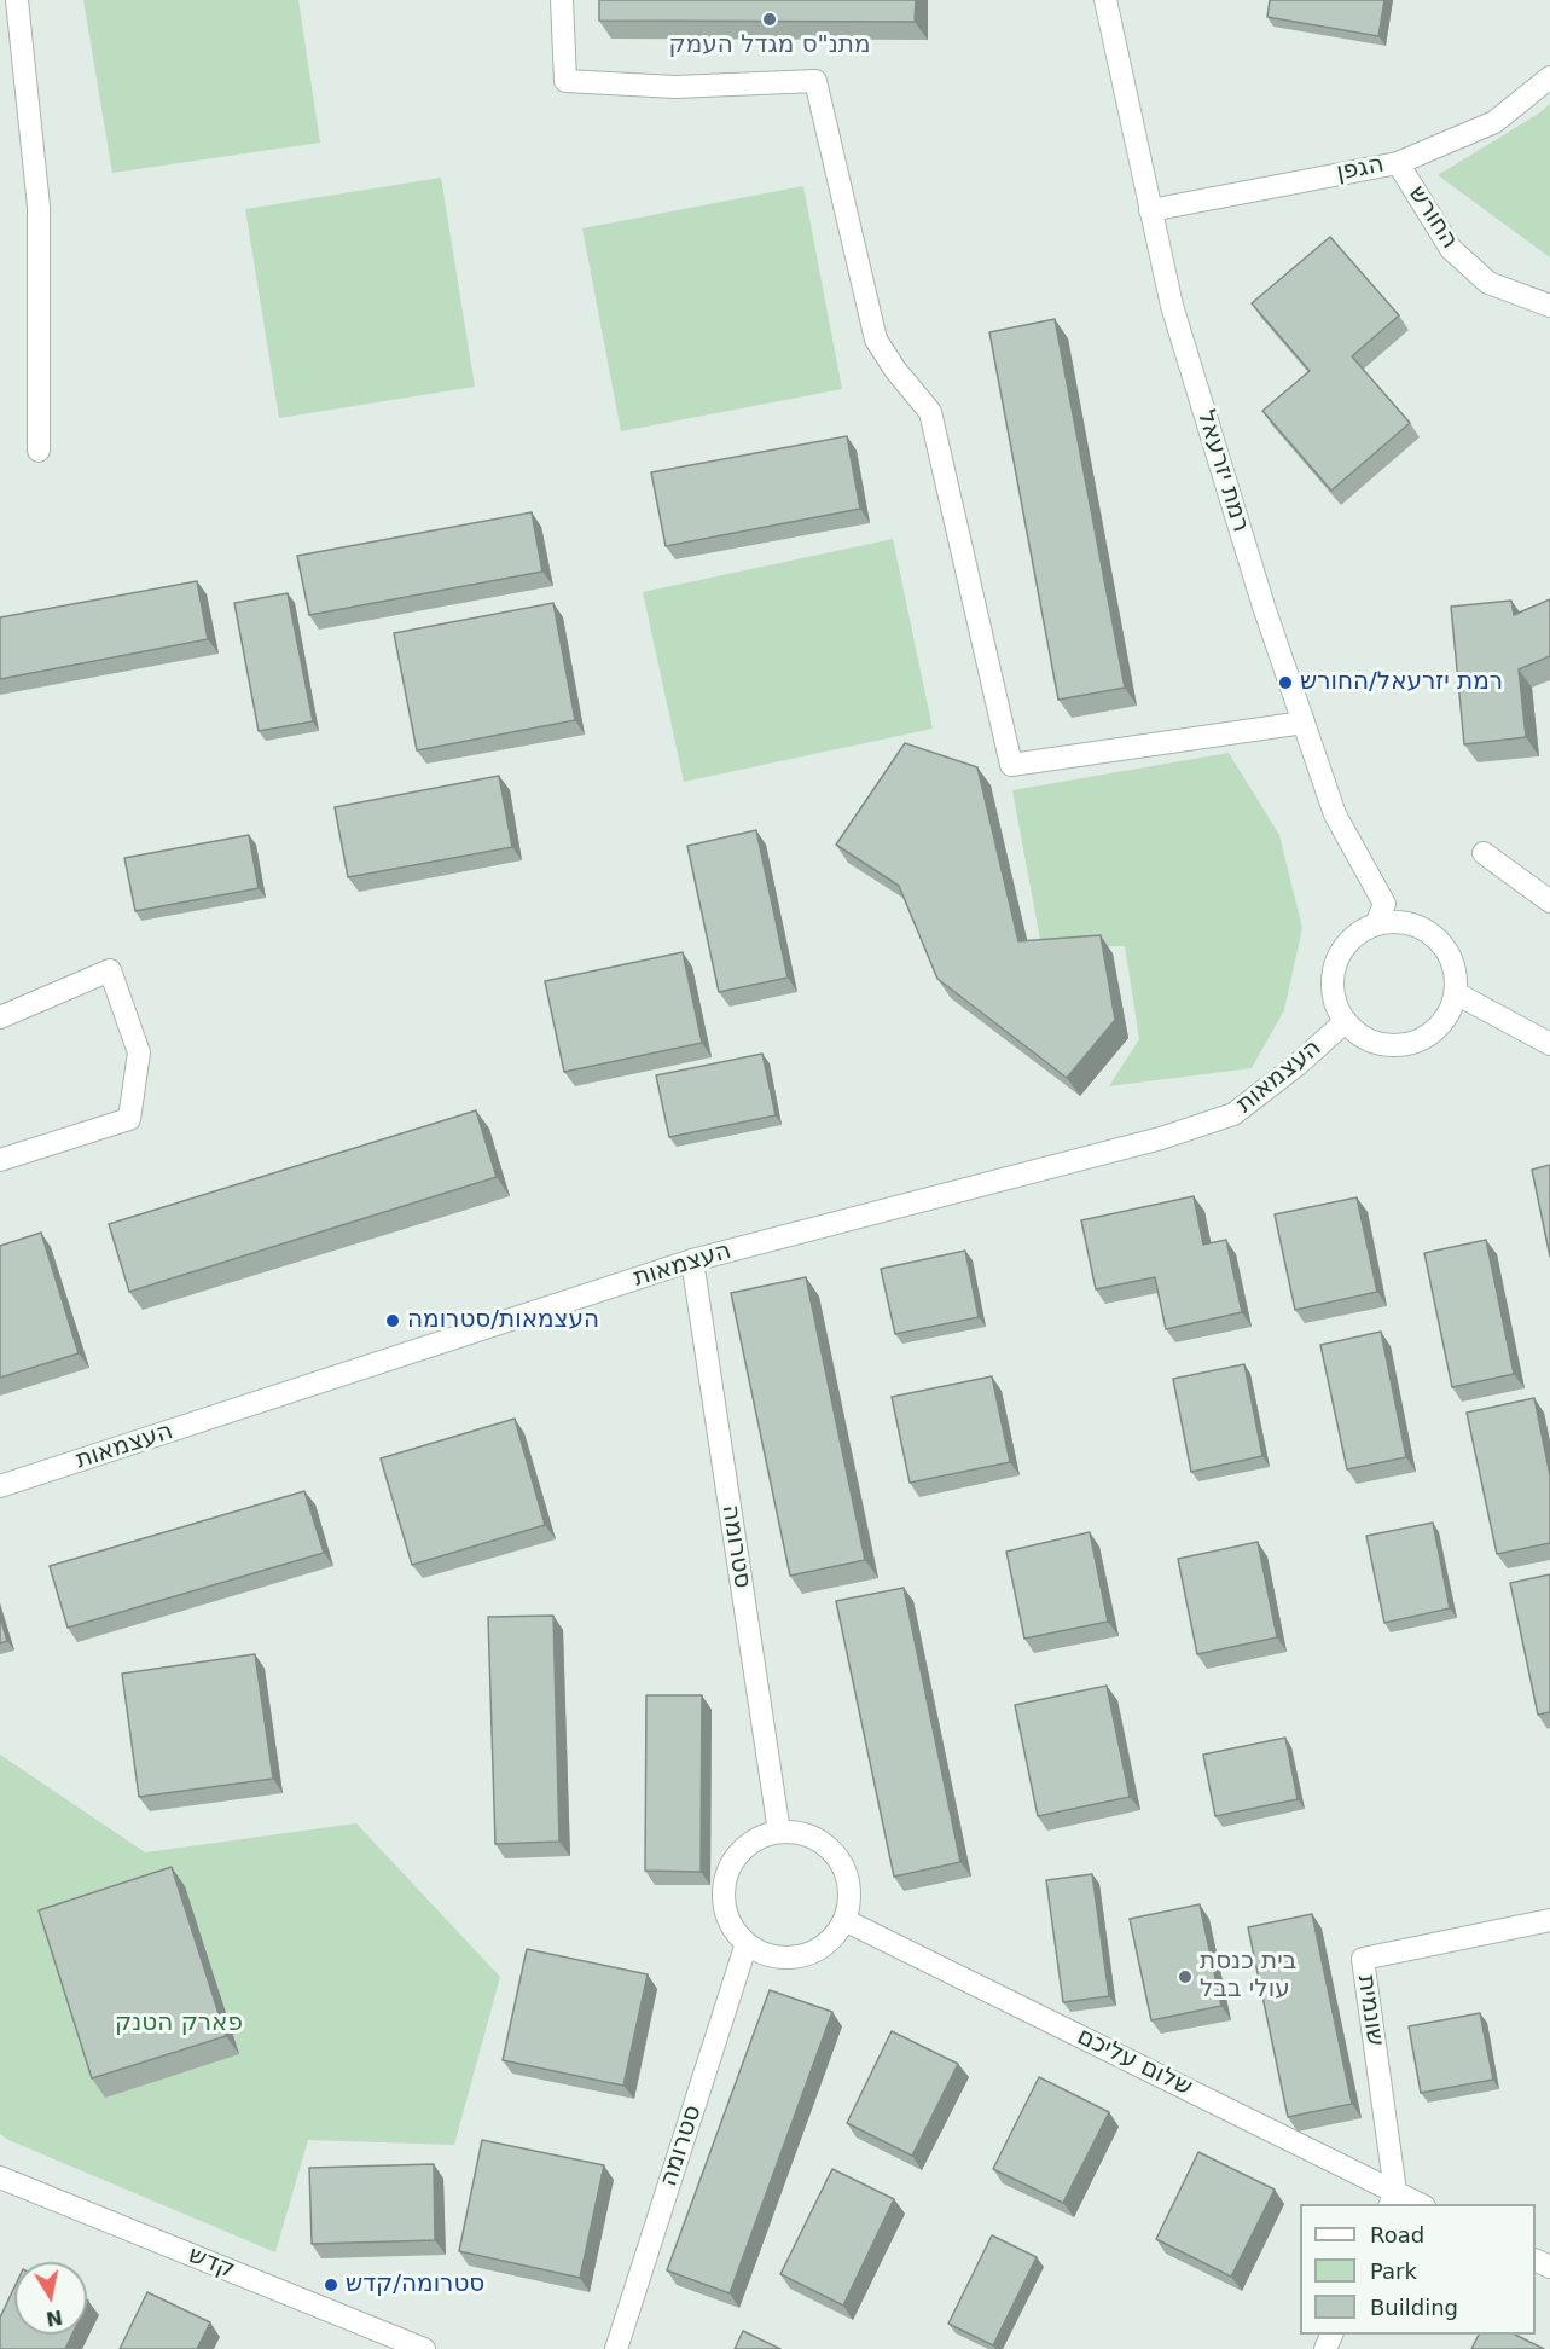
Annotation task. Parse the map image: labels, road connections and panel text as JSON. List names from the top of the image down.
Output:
{
  "streets": {
    "street": [
      "הגפן",
      "החורש",
      "רמת יזרעאל",
      "העצמאות",
      "סטרומה",
      "שונמית",
      "שלום עליכם",
      "קדש"
    ]
  },
  "crossings": [
    ["הגפן", "החורש"],
    ["הגפן", "רמת יזרעאל"],
    ["רמת יזרעאל", "העצמאות"],
    ["העצמאות", "סטרומה"],
    ["סטרומה", "שלום עליכם"],
    ["שונמית", "שלום עליכם"]
  ],
  "parks": ["פארק הטנק"],
  "places": [
    "מתנ\"ס מגדל העמק",
    "רמת יזרעאל/החורש",
    "העצמאות/סטרומה",
    "בית כנסת עולי בבל",
    "סטרומה/קדש"
  ],
  "legend": ["Road", "Park", "Building"],
  "north": "bottom"
}
